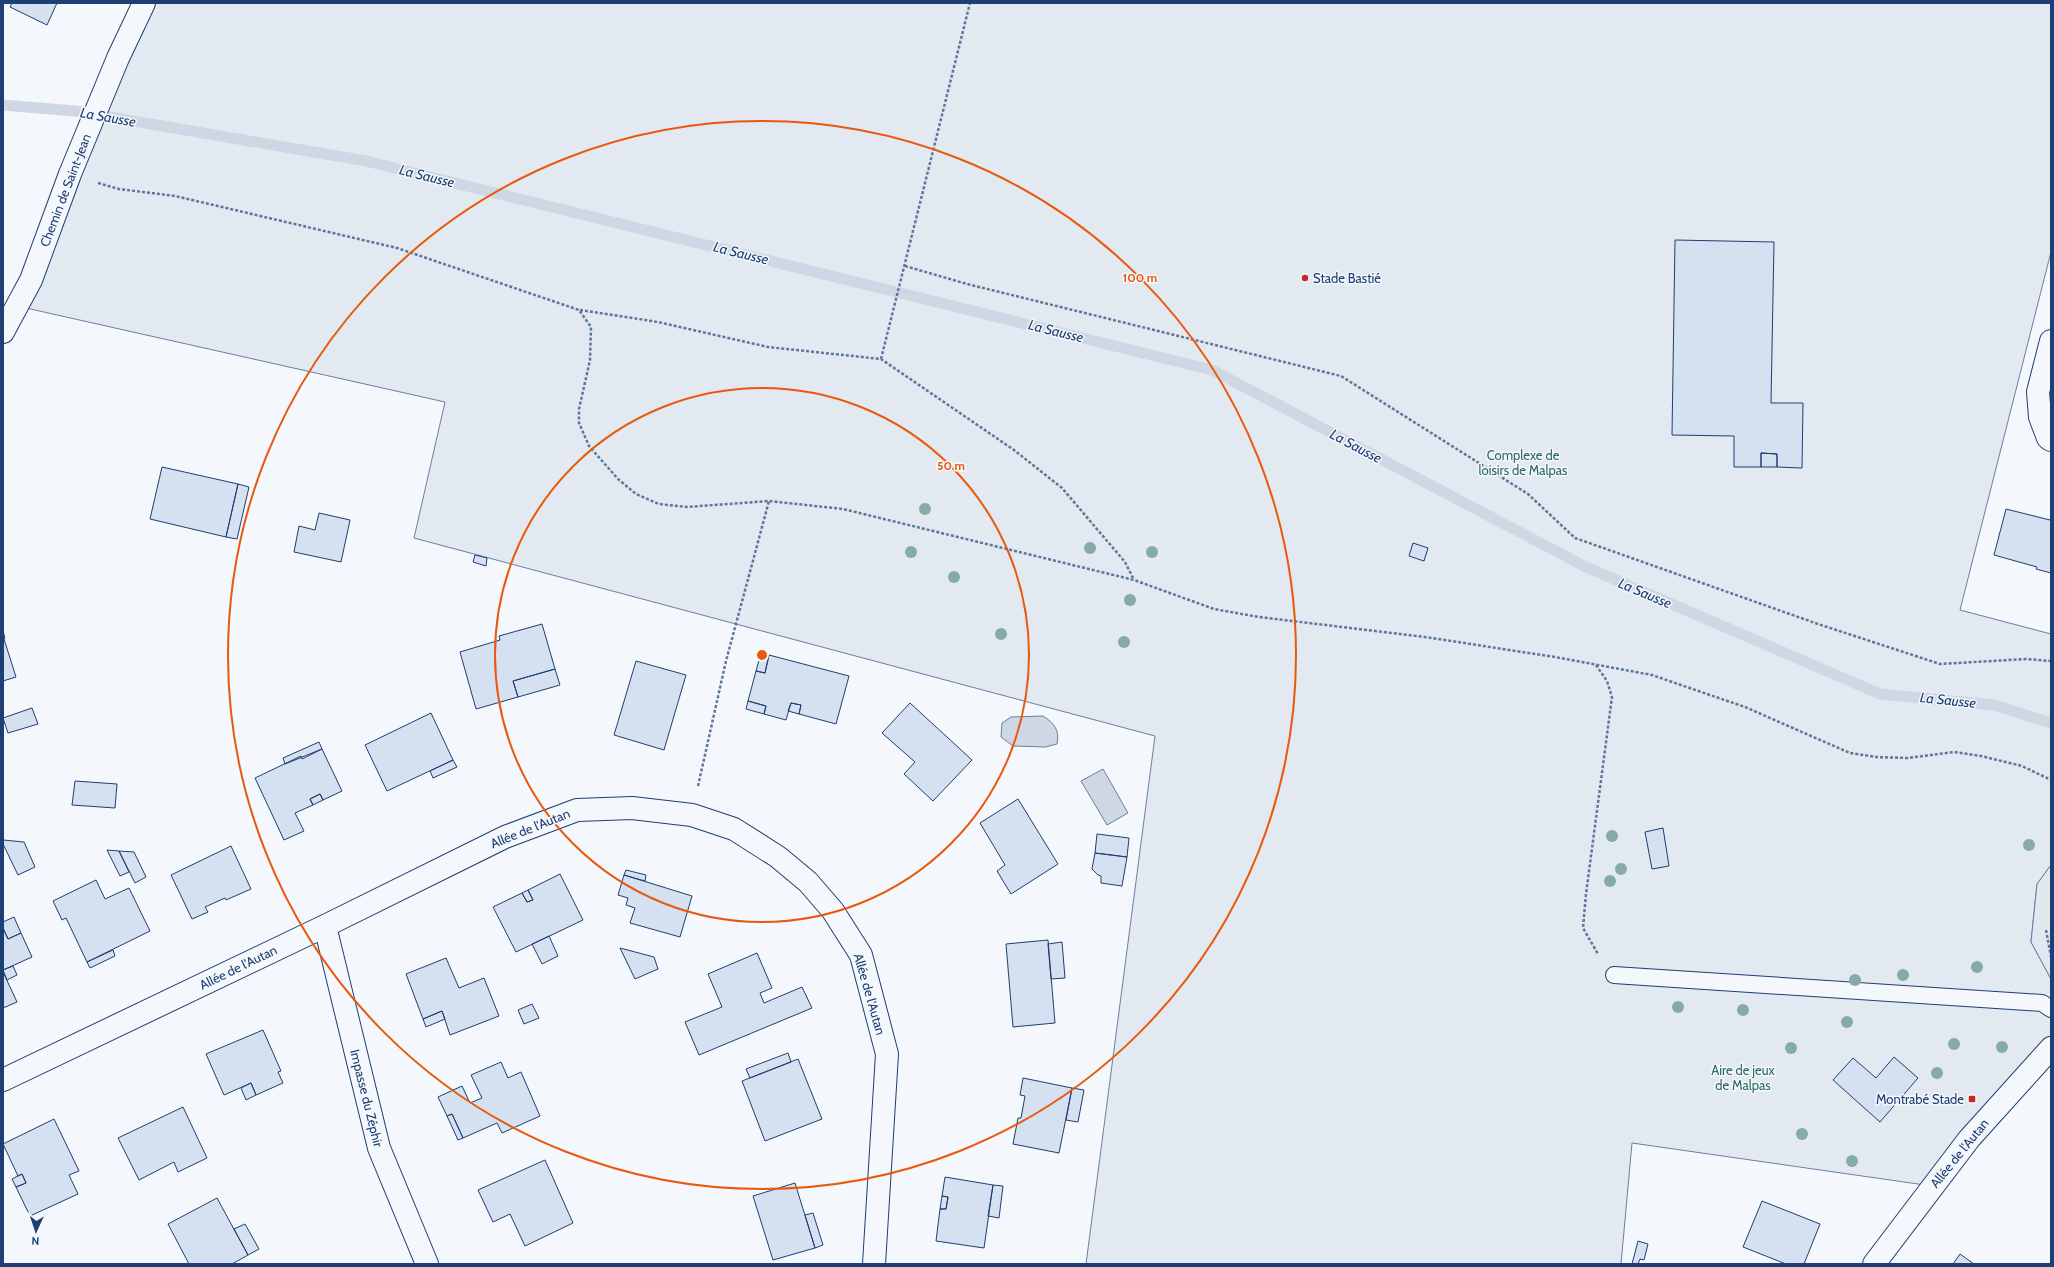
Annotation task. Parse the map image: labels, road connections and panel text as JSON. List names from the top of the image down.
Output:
{
  "streets": {
    "street": ["Chemin de Saint-Jean", "Allée de l'Autan", "Impasse du Zéphir"]
  },
  "crossings": [
    ["Allée de l'Autan", "Impasse du Zéphir"]
  ],
  "water": ["La Sausse"],
  "parks": ["Complexe de loisirs de Malpas", "Aire de jeux de Malpas"],
  "places": {
    "other": ["Stade Bastié"],
    "transit": ["Montrabé Stade"]
  },
  "north": "bottom",
  "rings": ["100 m", "50 m"]
}
